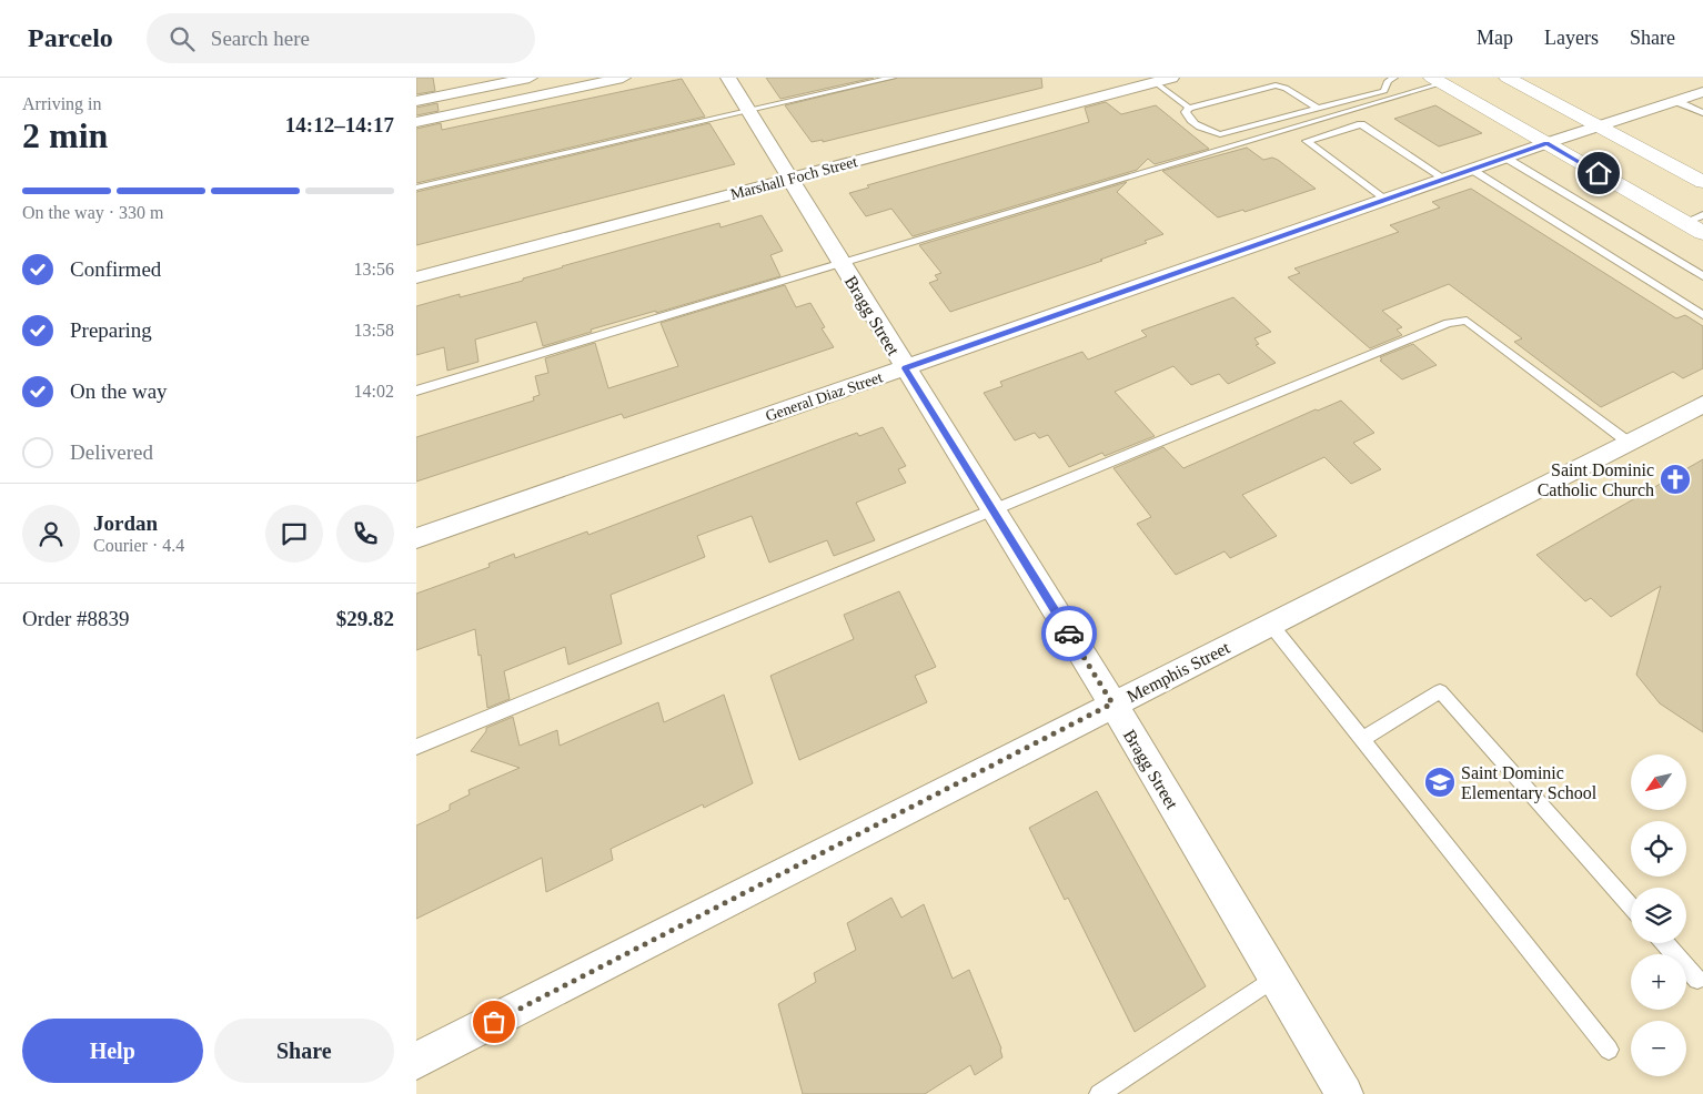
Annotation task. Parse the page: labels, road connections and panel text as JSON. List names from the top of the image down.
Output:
{
  "streets": {
    "street": [
      "Marshall Foch Street",
      "Bragg Street",
      "General Diaz Street",
      "Memphis Street"
    ]
  },
  "crossings": [
    ["Marshall Foch Street", "Bragg Street"],
    ["Bragg Street", "General Diaz Street"],
    ["Bragg Street", "Memphis Street"]
  ],
  "places": {
    "church": ["Saint Dominic Catholic Church"],
    "school or university": ["Saint Dominic Elementary School"]
  },
  "north": "bottom left",
  "page": {
    "header": "Parcelo",
    "search": "Search here",
    "nav": ["Map", "Layers", "Share"],
    "heading": ["2 min", "Arriving in", "14:12–14:17"],
    "panel": [
      "Jordan",
      "Courier · 4.4",
      "Order #8839",
      "$29.82"
    ],
    "bar": "On the way · 330 m",
    "list": [
      ["Confirmed", "13:56"],
      ["Preparing", "13:58"],
      ["On the way", "14:02"],
      "Delivered"
    ],
    "map_buttons": ["+", "−"],
    "buttons": ["Help", "Share"]
  }
}
